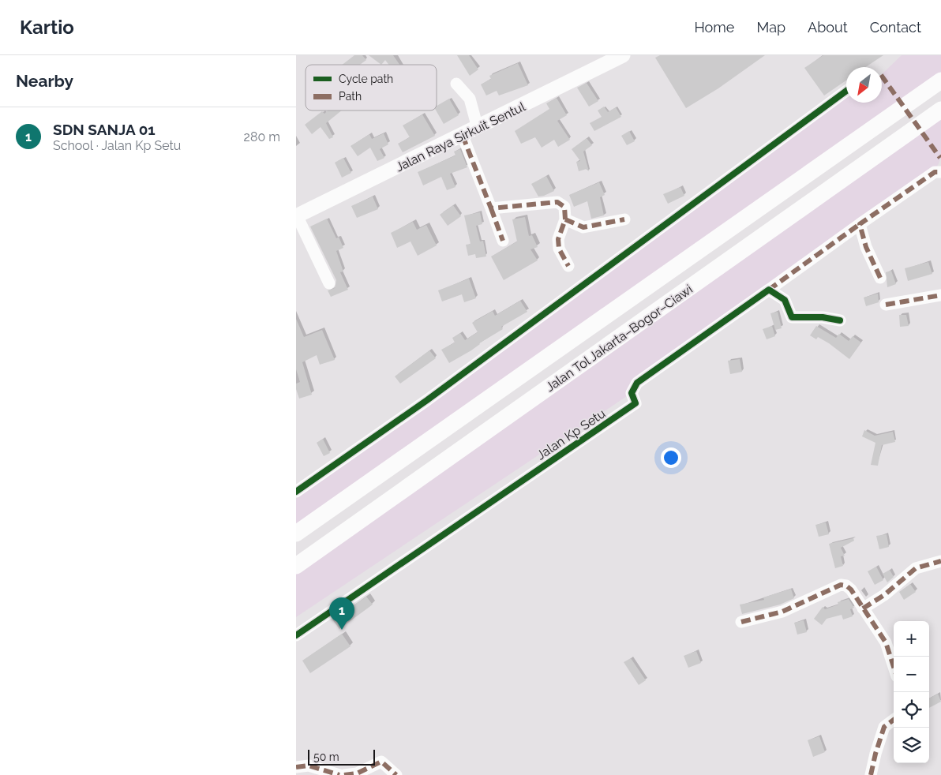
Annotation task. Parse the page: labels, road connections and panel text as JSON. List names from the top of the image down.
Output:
{
  "streets": {
    "highway": ["Jalan Tol Jakarta–Bogor–Ciawi"],
    "main road": ["Jalan Raya Sirkuit Sentul"],
    "street": ["Jalan Kp Setu"]
  },
  "legend": ["Cycle path", "Path"],
  "scale_bar": "50 m",
  "north": "bottom left",
  "page": {
    "header": "Kartio",
    "nav": [
      "Home",
      "Map",
      "About",
      "Contact"
    ],
    "heading": "Nearby",
    "list": [
      {
        "mark": "1",
        "name": "SDN SANJA 01",
        "note": "School · Jalan Kp Setu",
        "value": "280 m"
      }
    ],
    "pins": "1",
    "map_buttons": ["+", "−"],
    "scale": "50 m"
  }
}
